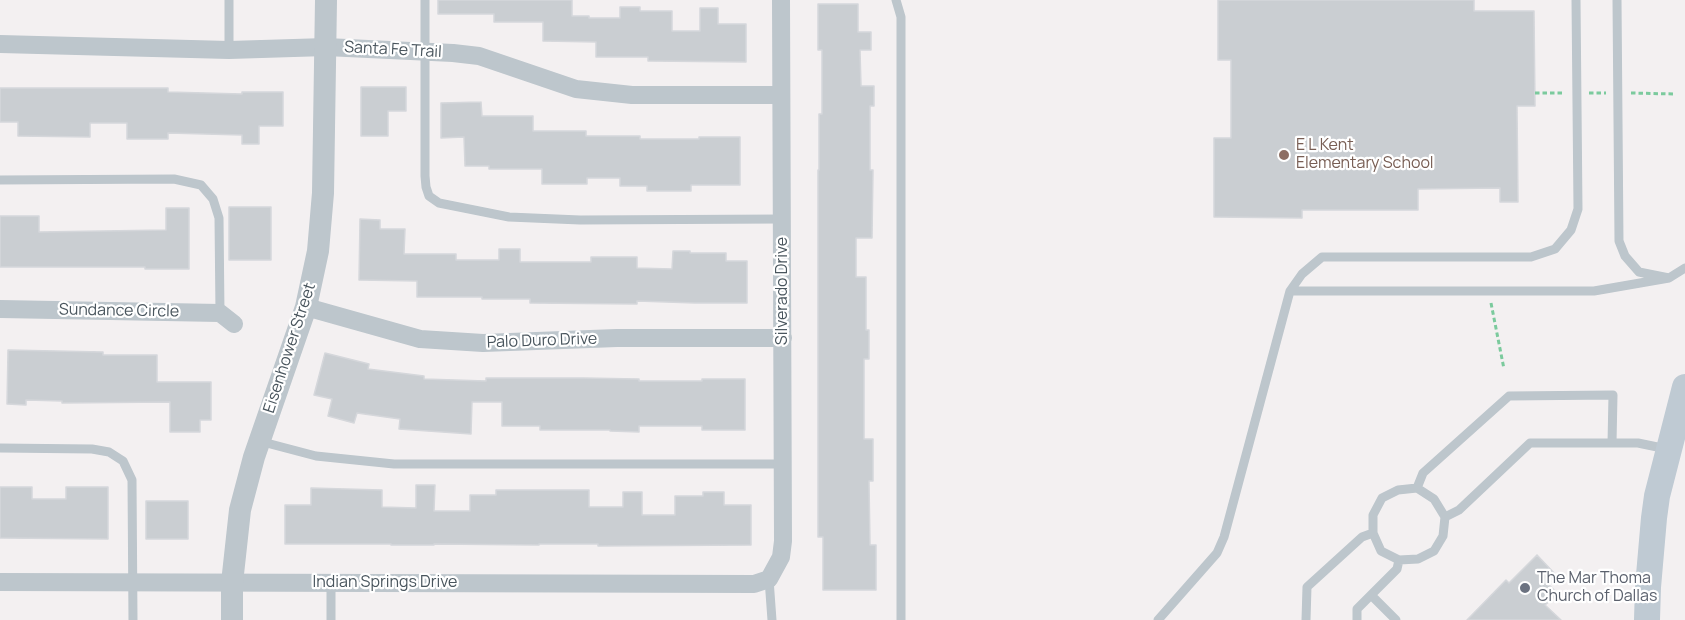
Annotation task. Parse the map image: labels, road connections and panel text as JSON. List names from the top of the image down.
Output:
{
  "streets": {
    "street": [
      "Santa Fe Trail",
      "Silverado Drive",
      "Sundance Circle",
      "Palo Duro Drive",
      "Eisenhower Street",
      "Indian Springs Drive"
    ]
  },
  "crossings": [
    ["Santa Fe Trail", "Silverado Drive"],
    ["Santa Fe Trail", "Eisenhower Street"],
    ["Silverado Drive", "Palo Duro Drive"],
    ["Silverado Drive", "Indian Springs Drive"],
    ["Palo Duro Drive", "Eisenhower Street"],
    ["Eisenhower Street", "Indian Springs Drive"]
  ],
  "places": ["E L Kent Elementary School", "The Mar Thoma Church of Dallas"]
}
